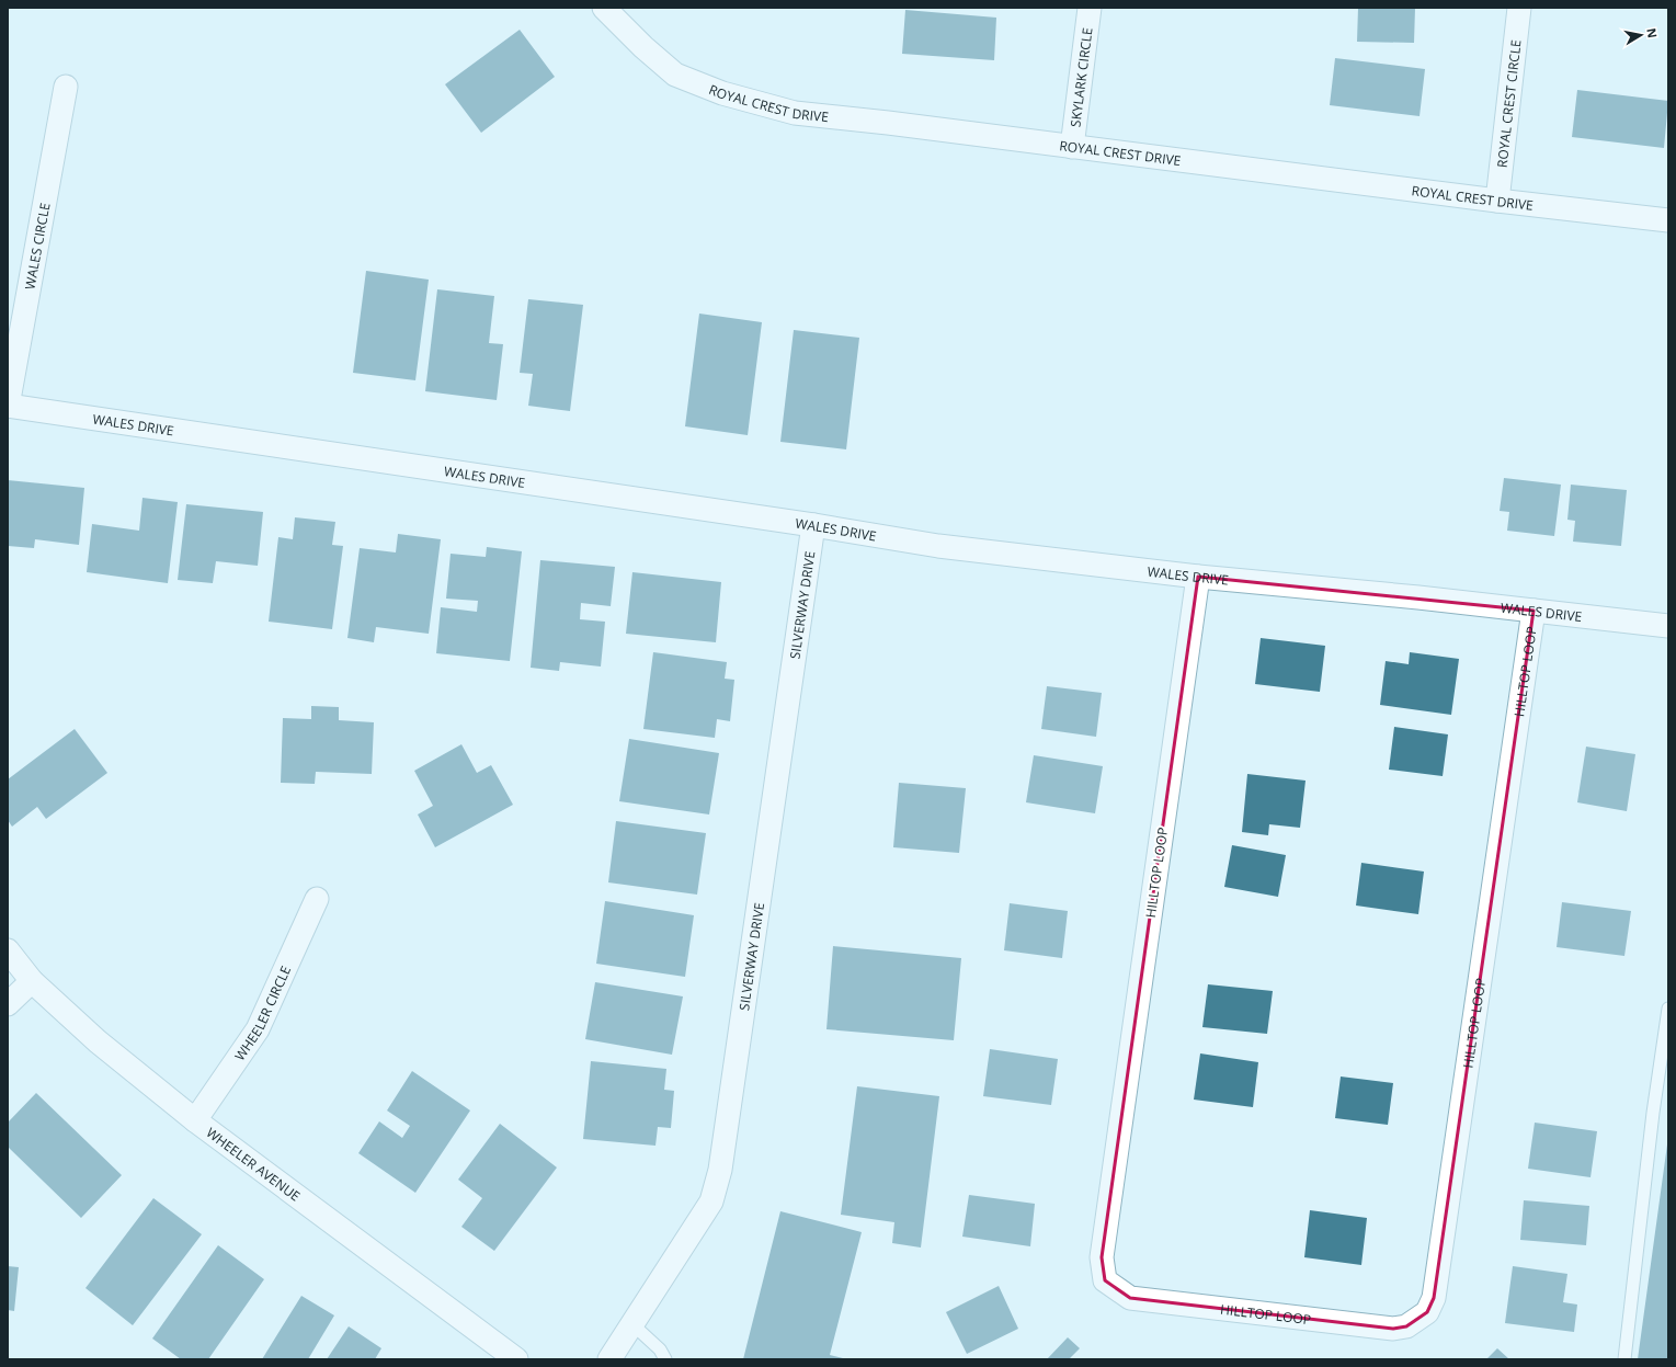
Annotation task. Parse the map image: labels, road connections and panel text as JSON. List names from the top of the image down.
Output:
{
  "streets": {
    "street": [
      "SKYLARK CIRCLE",
      "ROYAL CREST DRIVE",
      "ROYAL CREST CIRCLE",
      "WALES CIRCLE",
      "WALES DRIVE",
      "SILVERWAY DRIVE",
      "HILLTOP LOOP",
      "WHEELER CIRCLE",
      "WHEELER AVENUE"
    ]
  },
  "crossings": [
    ["SKYLARK CIRCLE", "ROYAL CREST DRIVE"],
    ["ROYAL CREST DRIVE", "ROYAL CREST CIRCLE"],
    ["WALES CIRCLE", "WALES DRIVE"],
    ["WALES DRIVE", "SILVERWAY DRIVE"],
    ["WALES DRIVE", "HILLTOP LOOP"],
    ["WHEELER CIRCLE", "WHEELER AVENUE"]
  ],
  "north": "right"
}
